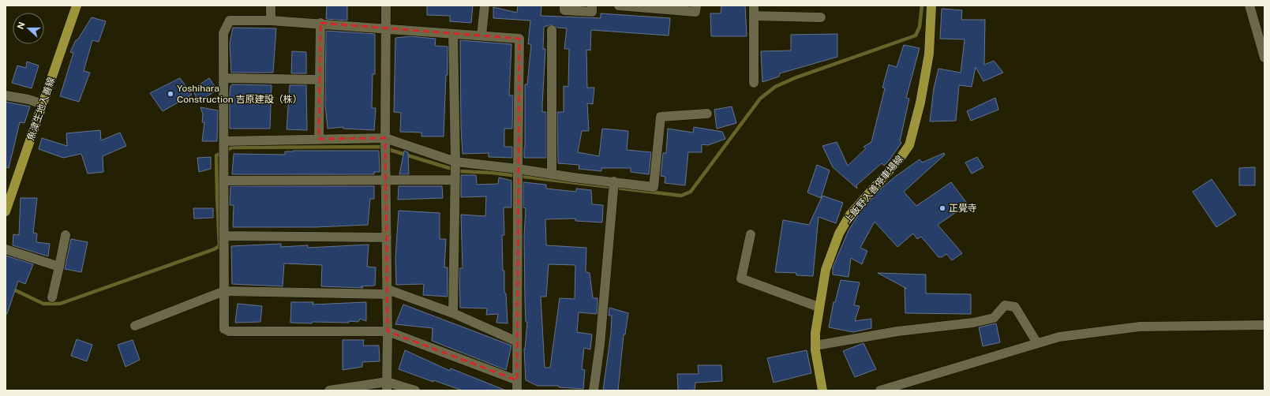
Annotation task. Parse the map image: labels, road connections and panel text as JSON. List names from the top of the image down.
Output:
{
  "streets": {
    "main road": ["魚津生地入善線", "上飯野入善停車場線"]
  },
  "places": ["Yoshihara Construction 吉原建設（株）", "正覺寺"],
  "north": "left"
}
